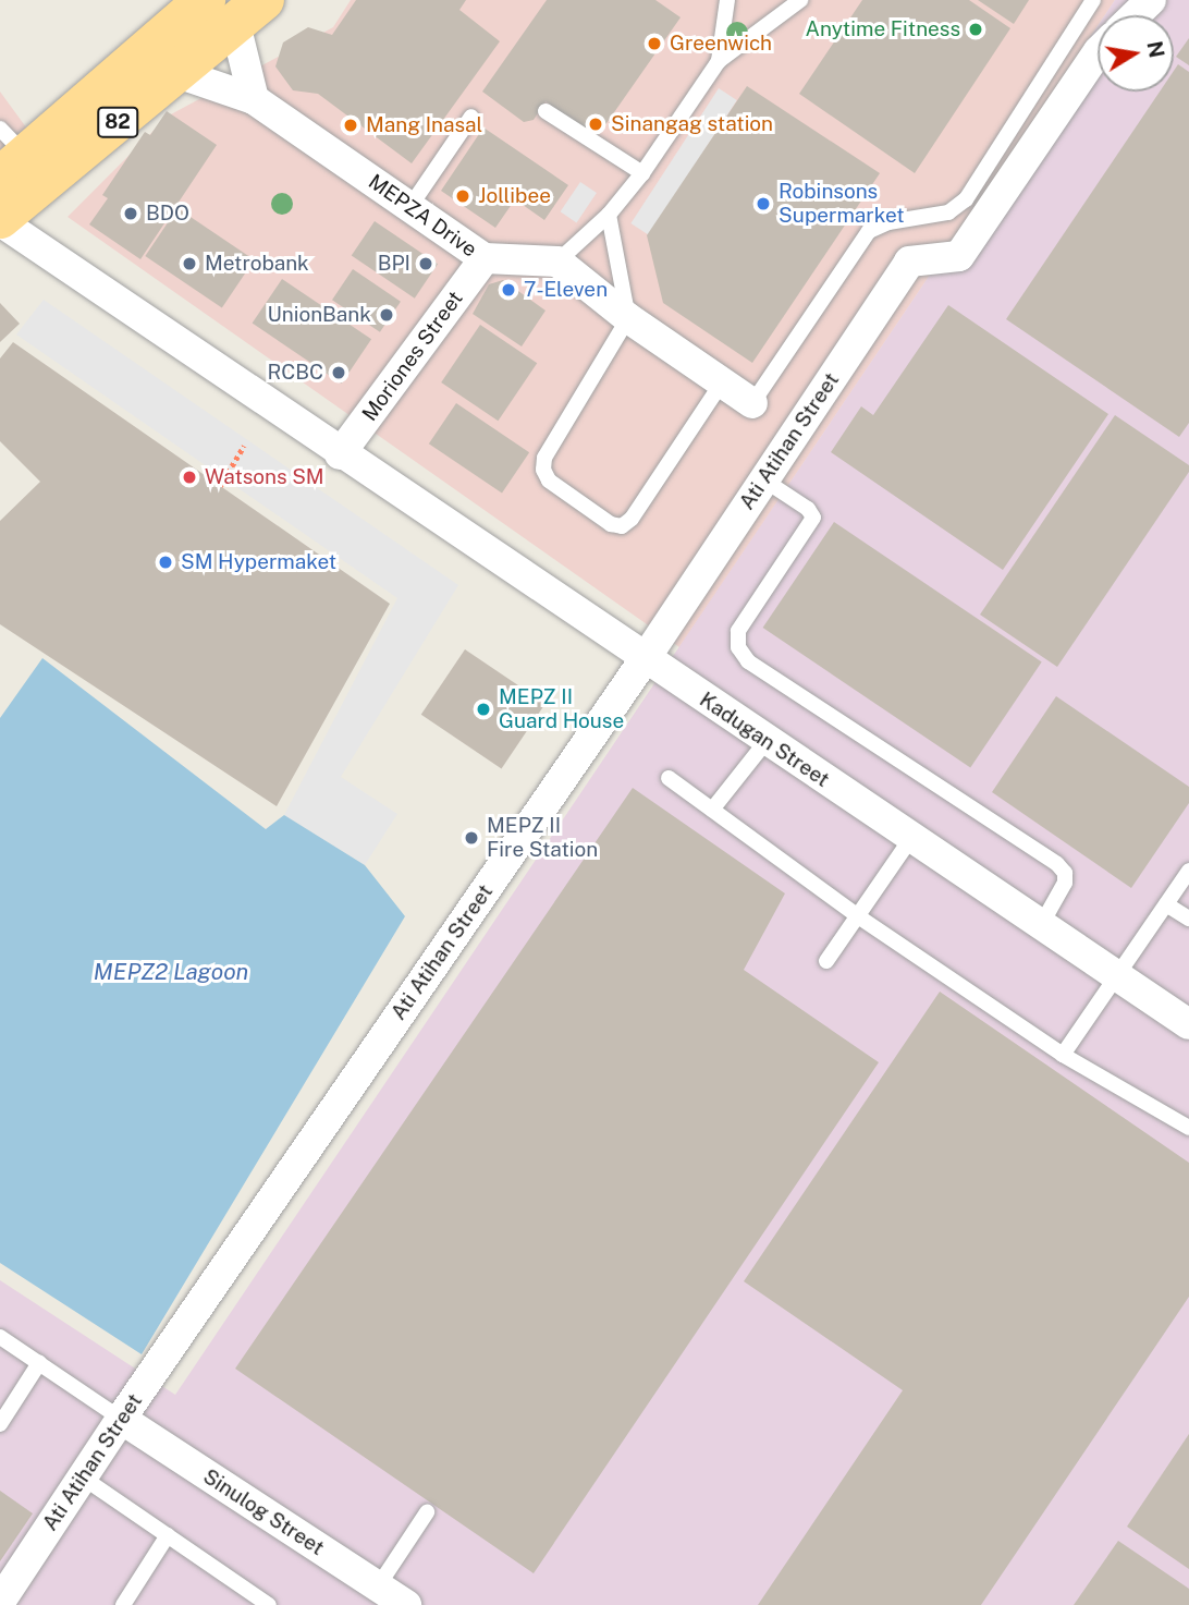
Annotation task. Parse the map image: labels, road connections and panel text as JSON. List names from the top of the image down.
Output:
{
  "streets": {
    "main road": ["82"],
    "street": [
      "MEPZA Drive",
      "Moriones Street",
      "Ati Atihan Street",
      "Kadugan Street",
      "Sinulog Street"
    ]
  },
  "crossings": [
    ["82", "MEPZA Drive"],
    ["MEPZA Drive", "Moriones Street"],
    ["Moriones Street", "Kadugan Street"],
    ["Ati Atihan Street", "Kadugan Street"],
    ["Ati Atihan Street", "Sinulog Street"]
  ],
  "water": ["MEPZ2 Lagoon"],
  "places": [
    "Anytime Fitness",
    "Greenwich",
    "Sinangag station",
    "Mang Inasal",
    "Jollibee",
    "Robinsons Supermarket",
    "BDO",
    "Metrobank",
    "BPI",
    "7-Eleven",
    "UnionBank",
    "RCBC",
    "Watsons SM",
    "SM Hypermaket",
    "MEPZ II Guard House",
    "MEPZ II Fire Station"
  ],
  "north": "right"
}
